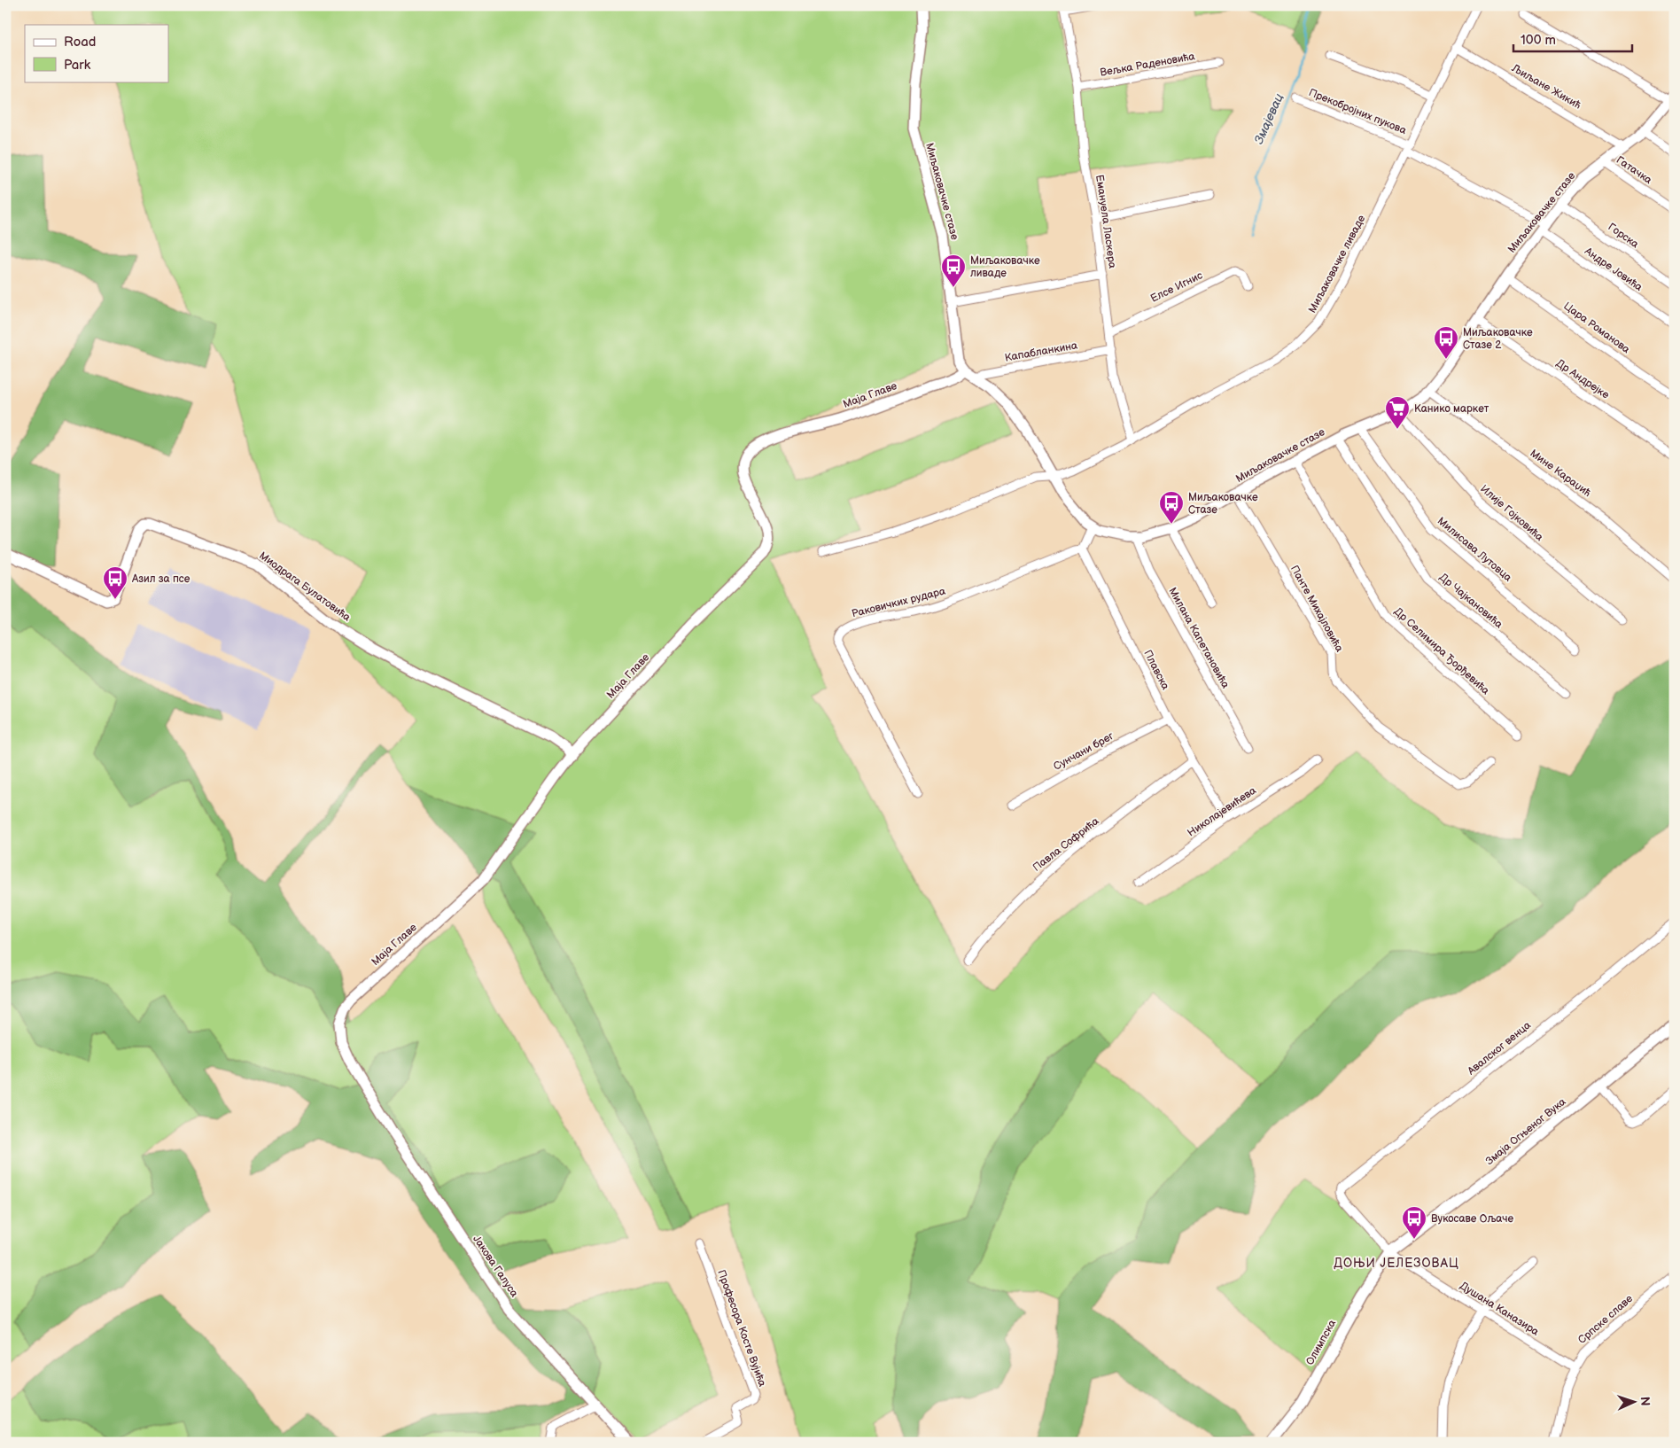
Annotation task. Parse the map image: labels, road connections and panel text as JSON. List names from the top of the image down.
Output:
{
  "streets": {
    "street": [
      "Вељка Раденовића",
      "Љиљане Жикић",
      "Прекобројних пукова",
      "Гатачка",
      "Миљаковачке стазе",
      "Емануела Ласкера",
      "Горска",
      "Миљаковачке ливаде",
      "Андре Јовића",
      "Елсе Игнис",
      "Цара Романова",
      "Капабланкина",
      "Др Андрејке",
      "Маја Главе",
      "Мине Караџић",
      "Илије Гојковића",
      "Милисава Лутовца",
      "Миодрага Булатовића",
      "Др Чајкановића",
      "Раковичких рудара",
      "Панте Михајловића",
      "Милана Капетановића",
      "Др Селимира Ђорђевића",
      "Плавска",
      "Сунчани брег",
      "Николајевићева",
      "Павла Софрића",
      "Авалског венца",
      "Змаја Огњеног Вука",
      "Јакова Галуса",
      "Душана Каназира",
      "Српске славе",
      "Професора Косте Вујића",
      "Олимпска"
    ]
  },
  "crossings": [
    ["Вељка Раденовића", "Емануела Ласкера"],
    ["Љиљане Жикић", "Миљаковачке стазе"],
    ["Љиљане Жикић", "Миљаковачке ливаде"],
    ["Прекобројних пукова", "Миљаковачке стазе"],
    ["Прекобројних пукова", "Миљаковачке ливаде"],
    ["Прекобројних пукова", "Андре Јовића"],
    ["Гатачка", "Миљаковачке стазе"],
    ["Миљаковачке стазе", "Горска"],
    ["Миљаковачке стазе", "Миљаковачке ливаде"],
    ["Миљаковачке стазе", "Андре Јовића"],
    ["Миљаковачке стазе", "Цара Романова"],
    ["Миљаковачке стазе", "Капабланкина"],
    ["Миљаковачке стазе", "Др Андрејке"],
    ["Миљаковачке стазе", "Маја Главе"],
    ["Миљаковачке стазе", "Мине Караџић"],
    ["Миљаковачке стазе", "Илије Гојковића"],
    ["Миљаковачке стазе", "Милисава Лутовца"],
    ["Миљаковачке стазе", "Др Чајкановића"],
    ["Миљаковачке стазе", "Панте Михајловића"],
    ["Миљаковачке стазе", "Милана Капетановића"],
    ["Миљаковачке стазе", "Др Селимира Ђорђевића"],
    ["Емануела Ласкера", "Миљаковачке ливаде"],
    ["Емануела Ласкера", "Елсе Игнис"],
    ["Емануела Ласкера", "Капабланкина"],
    ["Маја Главе", "Миодрага Булатовића"],
    ["Маја Главе", "Јакова Галуса"],
    ["Раковичких рудара", "Плавска"],
    ["Плавска", "Сунчани брег"],
    ["Плавска", "Николајевићева"],
    ["Плавска", "Павла Софрића"],
    ["Авалског венца", "Душана Каназира"],
    ["Змаја Огњеног Вука", "Душана Каназира"],
    ["Змаја Огњеног Вука", "Олимпска"],
    ["Душана Каназира", "Српске славе"],
    ["Душана Каназира", "Олимпска"]
  ],
  "districts": ["ДОЊИ ЈЕЛЕЗОВАЦ"],
  "water": ["Змајевац"],
  "places": {
    "bus stop": [
      "Миљаковачке ливаде",
      "Миљаковачке Стазе 2",
      "Миљаковачке Стазе",
      "Азил за псе",
      "Вукосаве Ољаче"
    ],
    "supermarket": ["Канико маркет"]
  },
  "legend": ["Road", "Park"],
  "scale_bar": "100 m",
  "north": "right"
}
